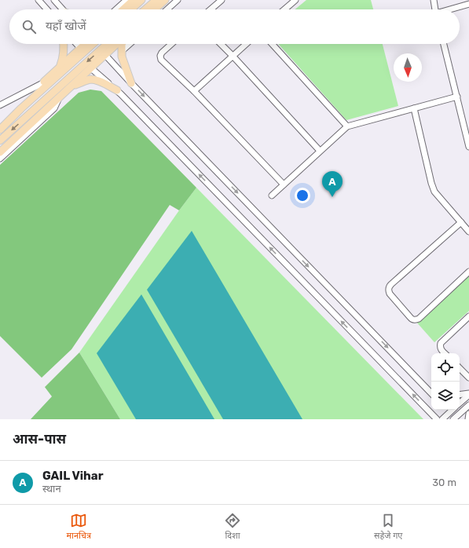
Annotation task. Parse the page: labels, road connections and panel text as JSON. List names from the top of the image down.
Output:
{
  "north": "bottom",
  "page": {
    "search": "यहाँ खोजें",
    "pins": "A",
    "heading": "आस-पास",
    "list": [
      {
        "mark": "A",
        "name": "GAIL Vihar",
        "note": "स्थान",
        "value": "30 m"
      }
    ],
    "nav": ["मानचित्र", "दिशा", "सहेजे गए"]
  }
}
